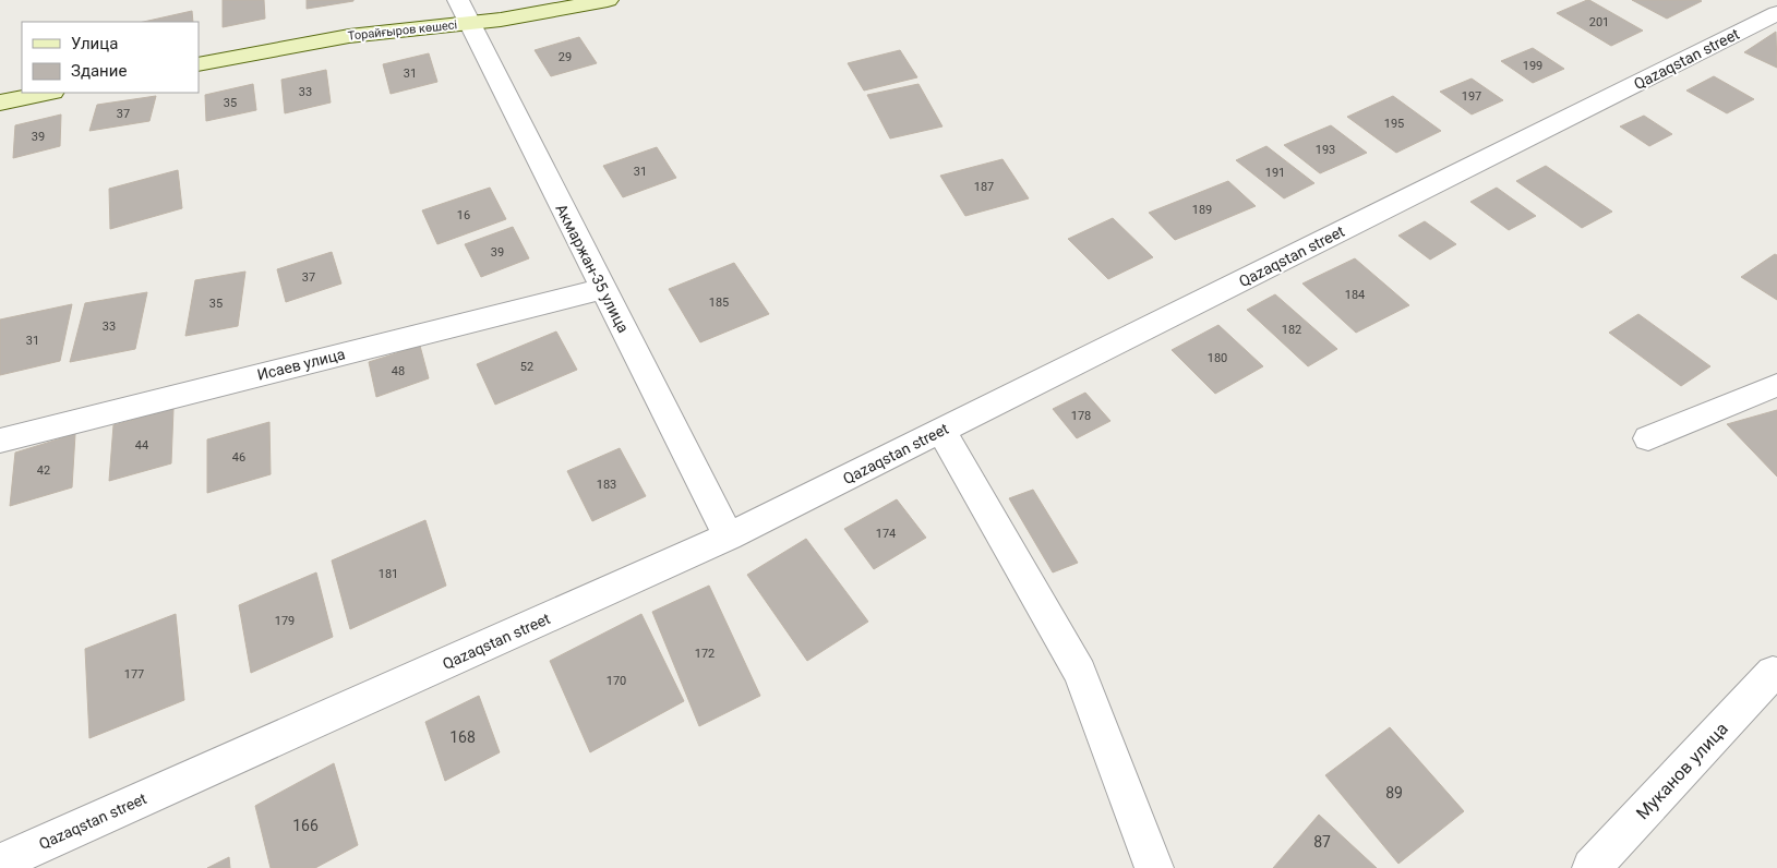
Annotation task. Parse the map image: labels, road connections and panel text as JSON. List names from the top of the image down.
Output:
{
  "streets": {
    "street": [
      "Торайғыров көшесі",
      "Qazaqstan street",
      "Акмаржан-35 улица",
      "Исаев улица",
      "Муканов улица"
    ]
  },
  "crossings": [
    ["Торайғыров көшесі", "Акмаржан-35 улица"],
    ["Qazaqstan street", "Акмаржан-35 улица"],
    ["Акмаржан-35 улица", "Исаев улица"]
  ],
  "house_numbers": [
    "201",
    "29",
    "199",
    "31",
    "33",
    "197",
    "35",
    "37",
    "195",
    "39",
    "193",
    "31",
    "191",
    "187",
    "189",
    "16",
    "39",
    "37",
    "184",
    "185",
    "35",
    "33",
    "182",
    "31",
    "180",
    "52",
    "48",
    "178",
    "44",
    "46",
    "42",
    "183",
    "174",
    "181",
    "179",
    "172",
    "177",
    "170",
    "168",
    "89",
    "166",
    "87"
  ],
  "legend": ["Улица", "Здание"]
}
